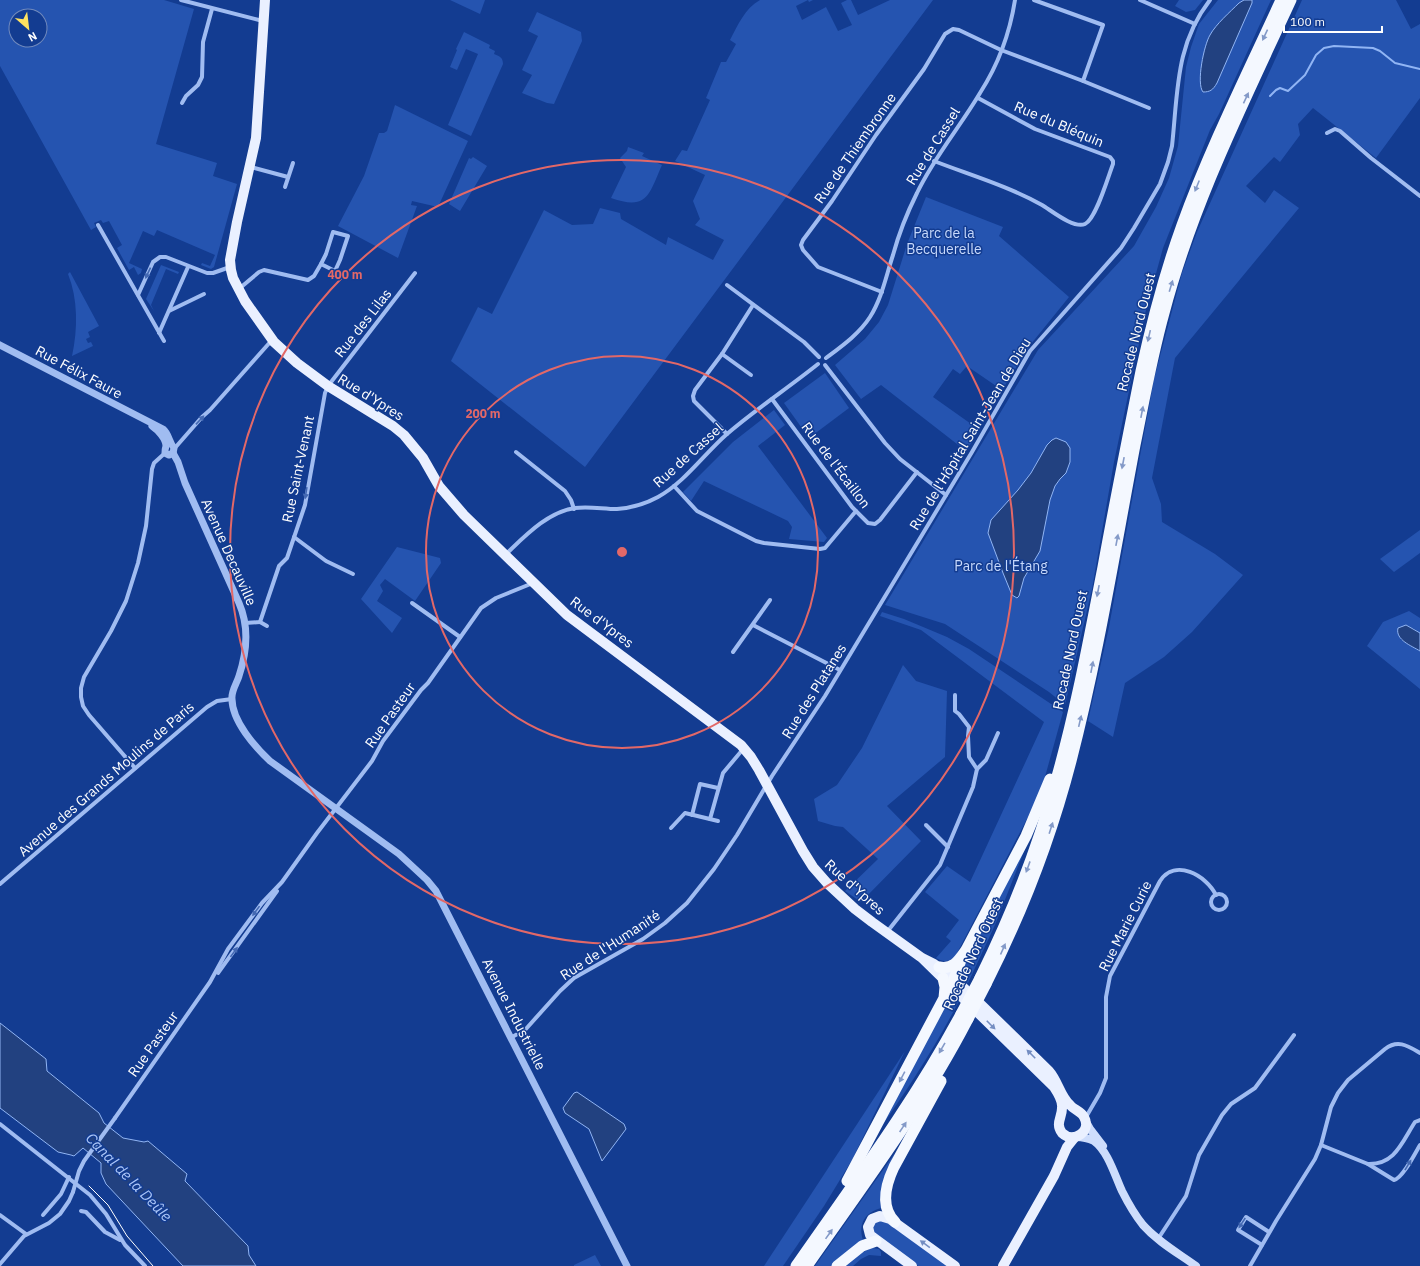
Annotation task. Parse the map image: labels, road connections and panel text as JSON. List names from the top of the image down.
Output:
{
  "streets": {
    "highway": ["Rocade Nord Ouest"],
    "main road": ["Rue d'Ypres"],
    "street": [
      "Rue du Bléquin",
      "Rue de Cassel",
      "Rue de Thiembronne",
      "Rue des Lilas",
      "Rue Félix Faure",
      "Rue de l'Hôpital Saint-Jean de Dieu",
      "Rue de l'Écaillon",
      "Rue Saint-Venant",
      "Avenue Decauville",
      "Rue des Platanes",
      "Rue Pasteur",
      "Avenue des Grands Moulins de Paris",
      "Rue Marie Curie",
      "Rue de l'Humanité",
      "Avenue Industrielle"
    ]
  },
  "crossings": [
    ["Rue du Bléquin", "Rue de Cassel"],
    ["Rue de Cassel", "Rue de Thiembronne"],
    ["Rue de Cassel", "Rue d'Ypres"],
    ["Rue de Cassel", "Rue de l'Écaillon"],
    ["Rue des Lilas", "Rue d'Ypres"],
    ["Rue des Lilas", "Rue Saint-Venant"],
    ["Rue Félix Faure", "Avenue Decauville"],
    ["Rue d'Ypres", "Rue Saint-Venant"],
    ["Rue d'Ypres", "Rue des Platanes"],
    ["Rue d'Ypres", "Rue Pasteur"],
    ["Rue d'Ypres", "Rue Marie Curie"],
    ["Rue d'Ypres", "Rue de l'Humanité"],
    ["Rue de l'Hôpital Saint-Jean de Dieu", "Rue des Platanes"],
    ["Avenue Decauville", "Avenue des Grands Moulins de Paris"],
    ["Rue des Platanes", "Rue de l'Humanité"],
    ["Rue Pasteur", "Avenue Industrielle"],
    ["Rue de l'Humanité", "Avenue Industrielle"]
  ],
  "one_way": ["Rue Saint-Venant"],
  "water": ["Canal de la Deûle"],
  "parks": ["Parc de la Becquerelle", "Parc de l'Étang"],
  "scale_bar": "100 m",
  "north": "bottom right",
  "rings": ["400 m", "200 m"]
}
